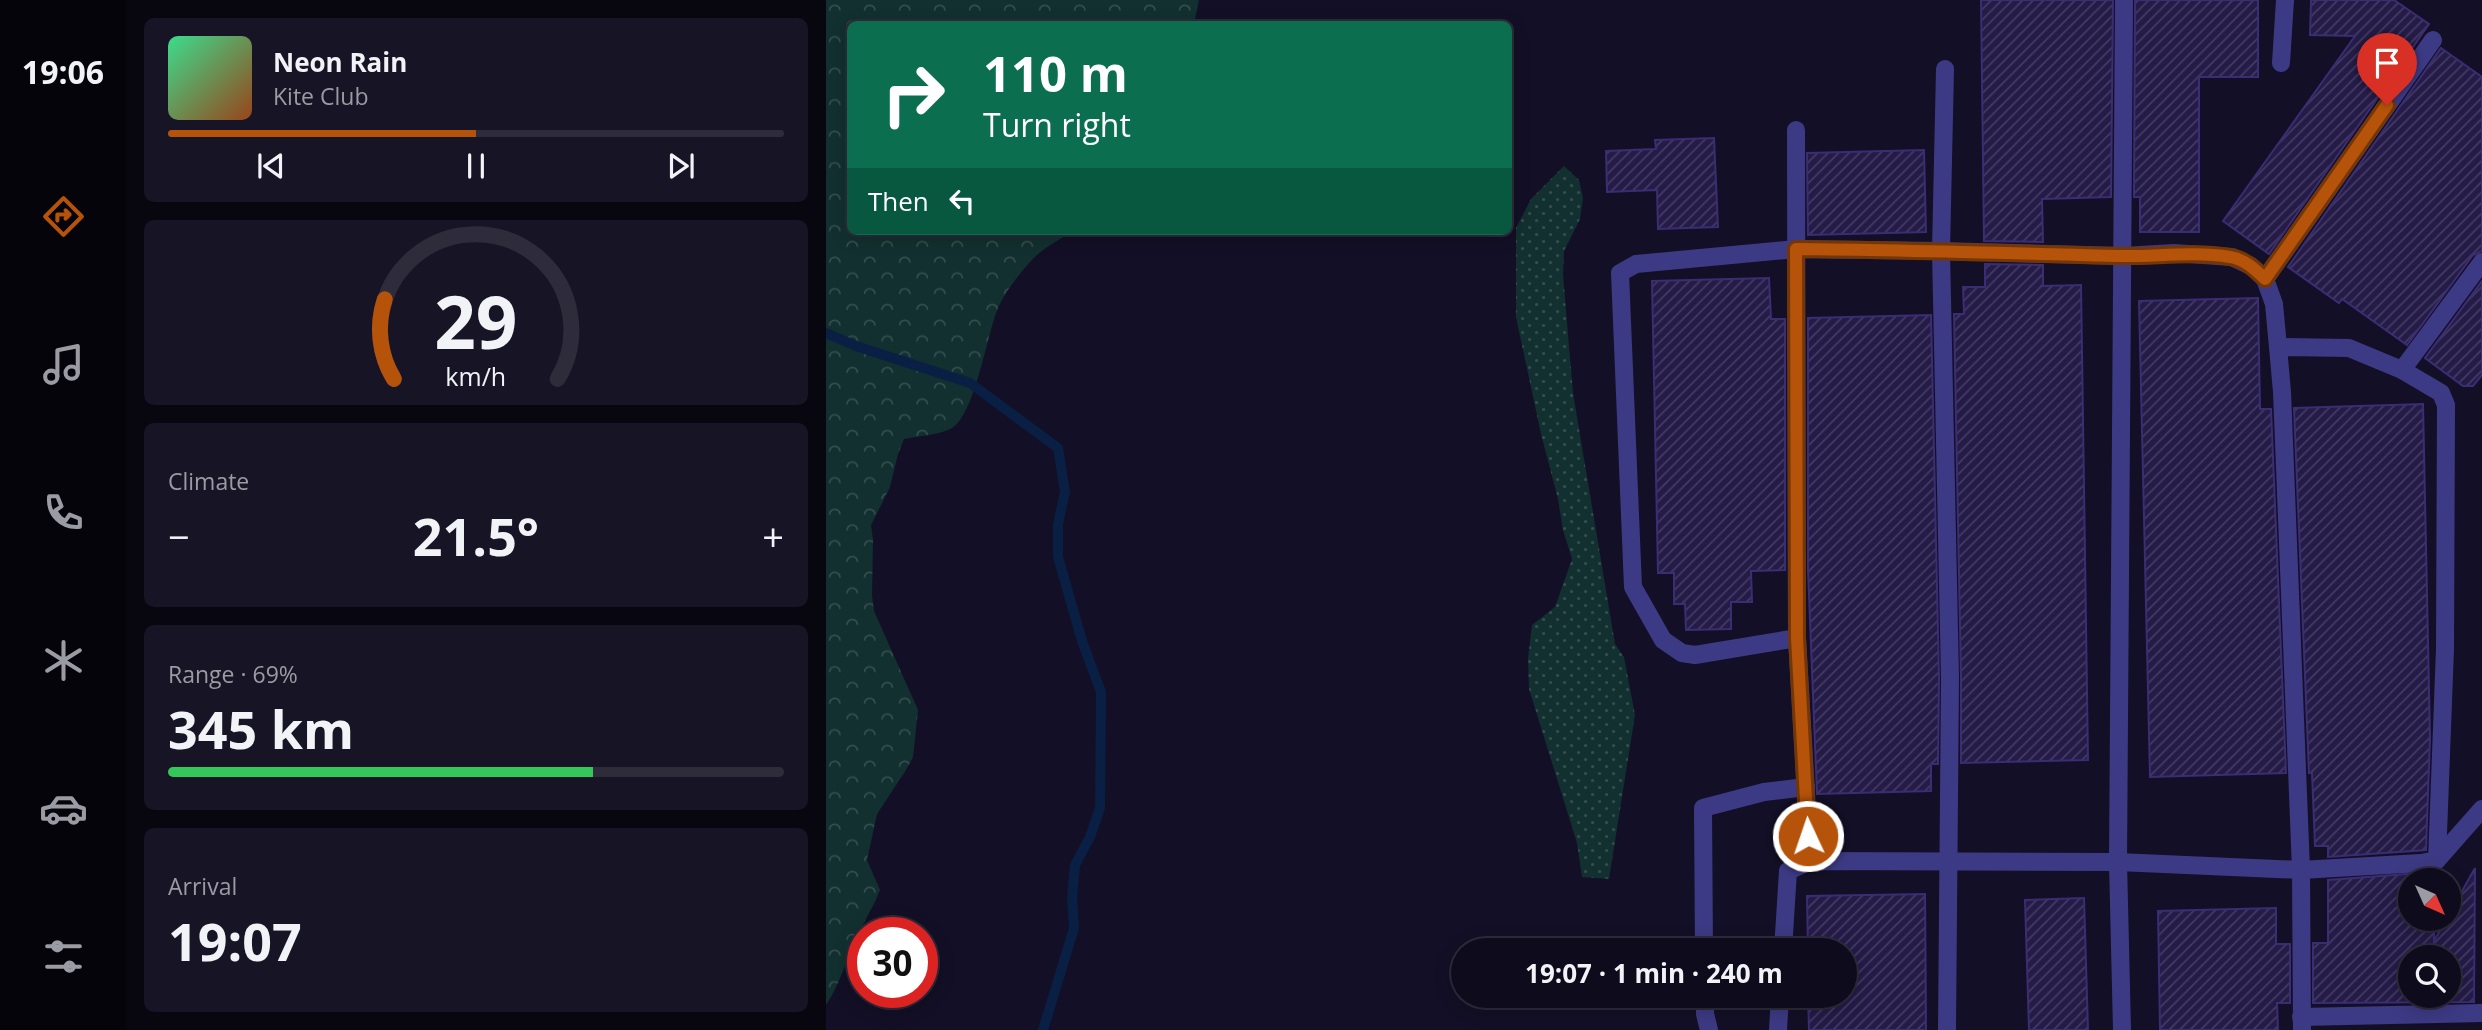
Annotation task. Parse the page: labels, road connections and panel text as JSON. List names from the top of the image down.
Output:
{
  "north": "bottom right",
  "page": {
    "tabs": "19:06",
    "turn": ["110 m", "Turn right"],
    "song": ["Neon Rain", "Kite Club"],
    "then": "Then",
    "tile": [
      "Climate",
      ["Range · 69%", "345 km"],
      ["Arrival", "19:07"]
    ],
    "heat": ["−", "21.5°", "+"],
    "limit": "30",
    "trip": "19:07 · 1 min · 240 m",
    "gauge": ["29", "km/h"]
  }
}
